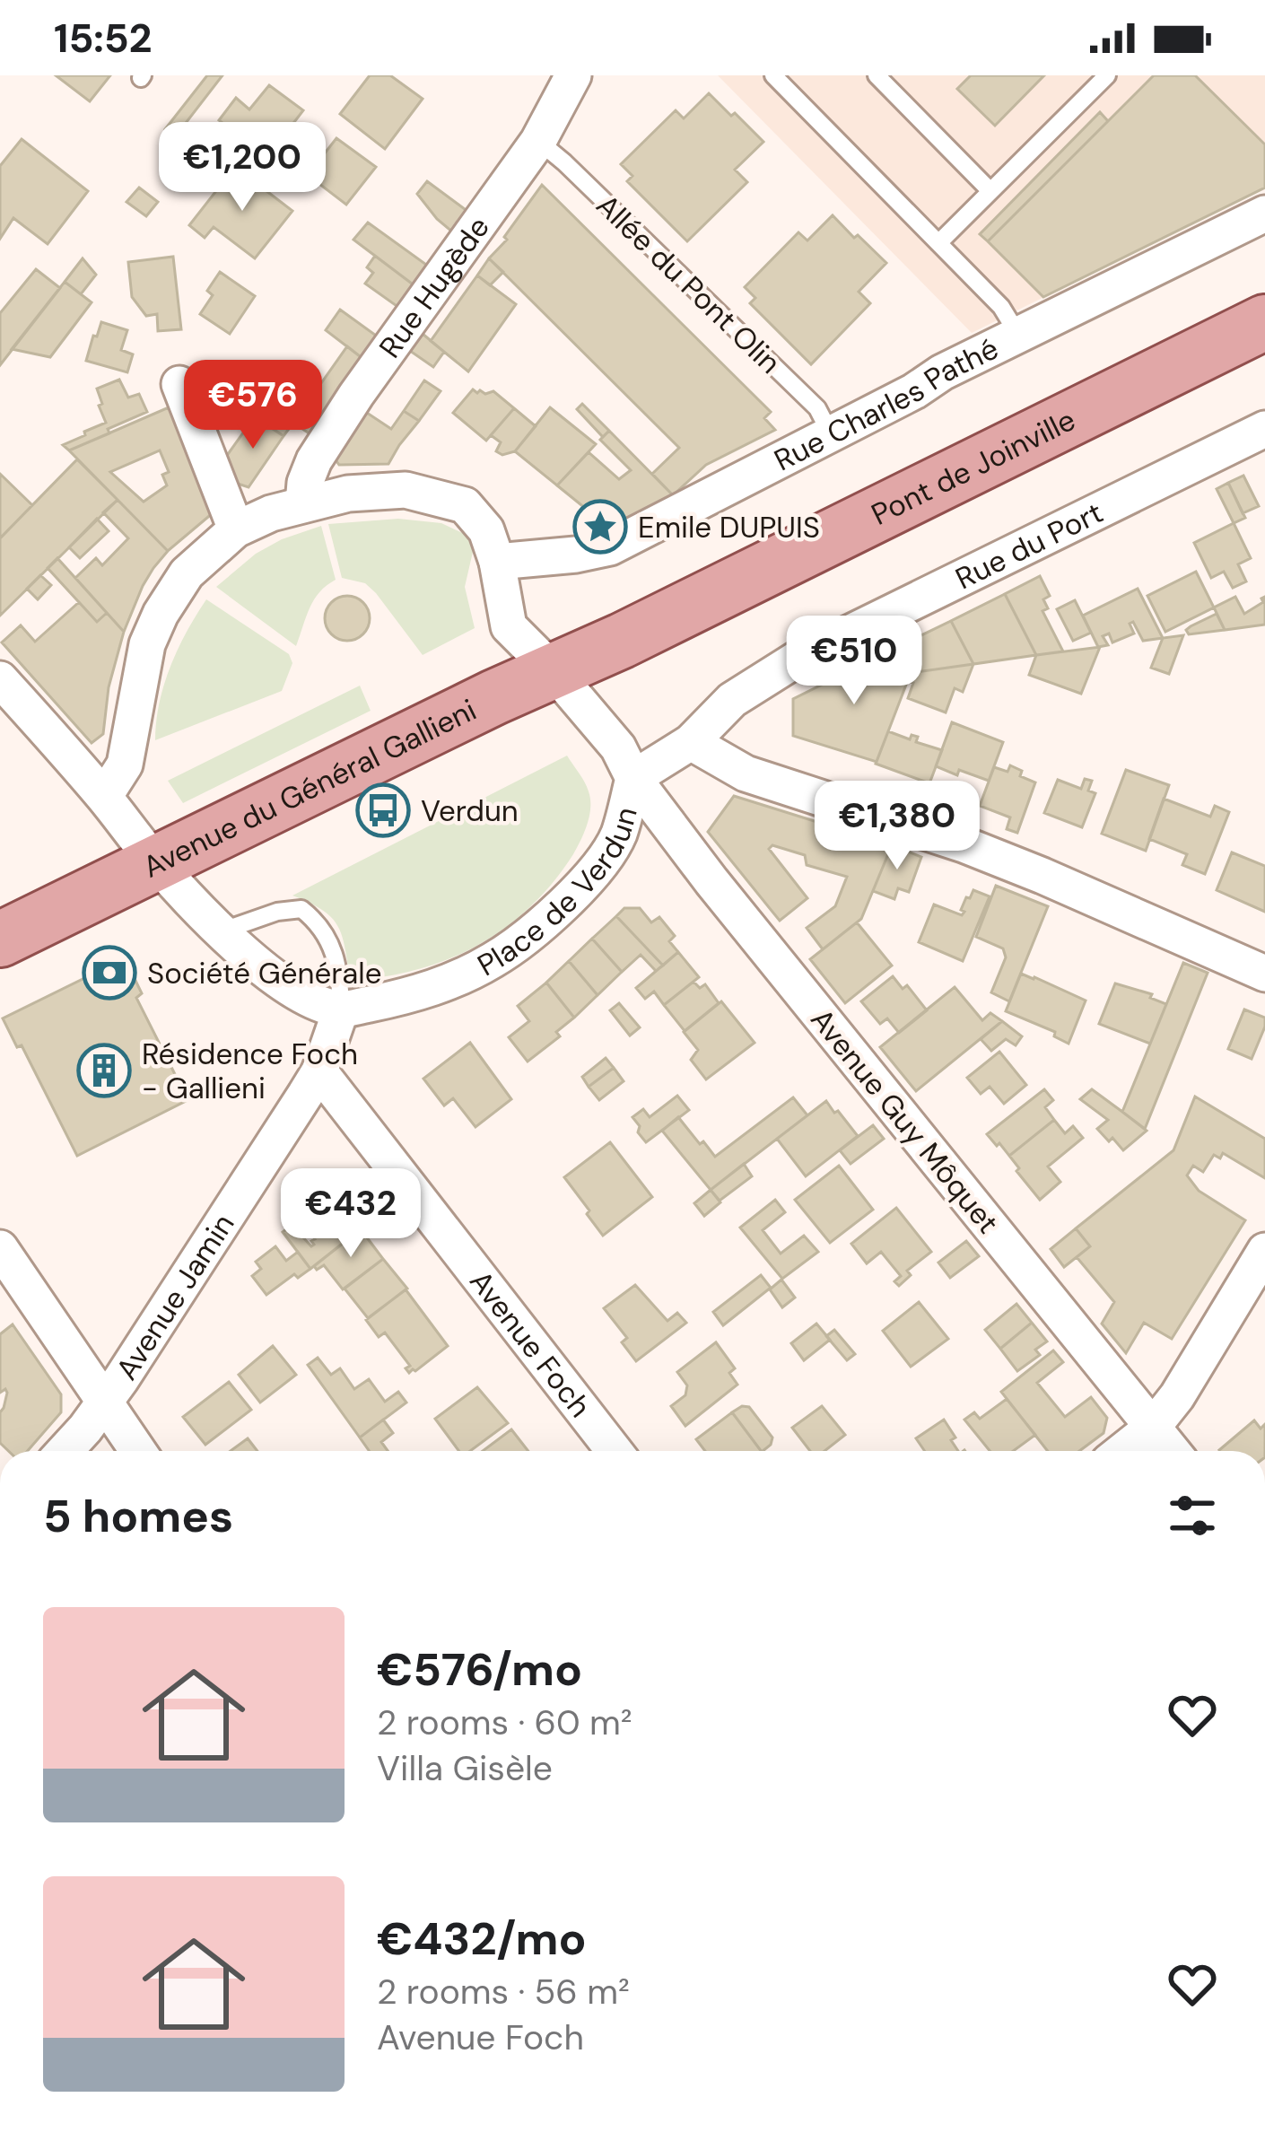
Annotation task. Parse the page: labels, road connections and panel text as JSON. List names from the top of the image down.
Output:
{
  "streets": {
    "main road": ["Pont de Joinville", "Avenue du Général Gallieni"],
    "street": [
      "Rue Hugède",
      "Rue Charles Pathé",
      "Rue du Port",
      "Place de Verdun",
      "Avenue Guy Môquet",
      "Avenue Jamin",
      "Avenue Foch"
    ],
    "lane": ["Allée du Pont Olin"]
  },
  "crossings": [
    ["Allée du Pont Olin", "Rue Hugède"],
    ["Allée du Pont Olin", "Rue Charles Pathé"],
    ["Rue Hugède", "Place de Verdun"],
    ["Rue Charles Pathé", "Place de Verdun"],
    ["Pont de Joinville", "Avenue du Général Gallieni"],
    ["Rue du Port", "Place de Verdun"],
    ["Rue du Port", "Avenue Guy Môquet"],
    ["Avenue du Général Gallieni", "Place de Verdun"],
    ["Place de Verdun", "Avenue Guy Môquet"],
    ["Place de Verdun", "Avenue Jamin"],
    ["Avenue Jamin", "Avenue Foch"]
  ],
  "places": {
    "place": ["Emile DUPUIS"],
    "bus stop": ["Verdun"],
    "bank": ["Société Générale"],
    "building": ["Résidence Foch - Gallieni"]
  },
  "page": {
    "status": "15:52",
    "price": [
      "€1,200",
      "€576",
      "€510",
      "€1,380",
      "€432"
    ],
    "heading": "5 homes",
    "list": [
      {
        "name": "€576/mo",
        "note": "2 rooms · 60 m² · Villa Gisèle"
      },
      {
        "name": "€432/mo",
        "note": "2 rooms · 56 m² · Avenue Foch"
      }
    ]
  }
}
